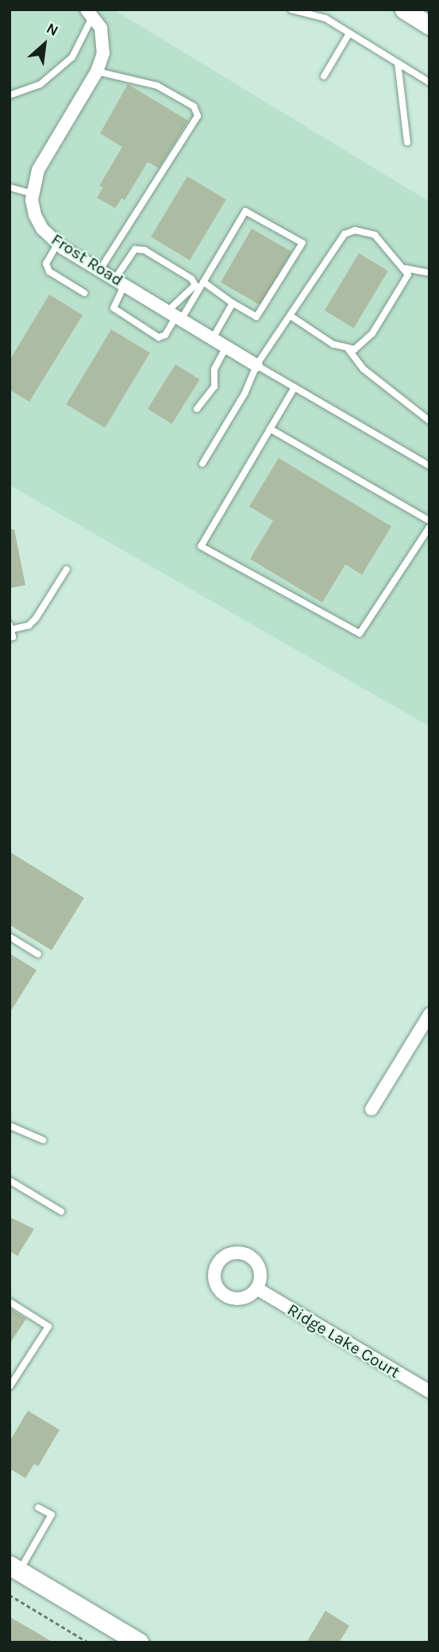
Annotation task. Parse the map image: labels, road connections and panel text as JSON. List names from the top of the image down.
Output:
{
  "streets": {
    "street": ["Frost Road", "Ridge Lake Court"]
  },
  "north": "top right"
}
